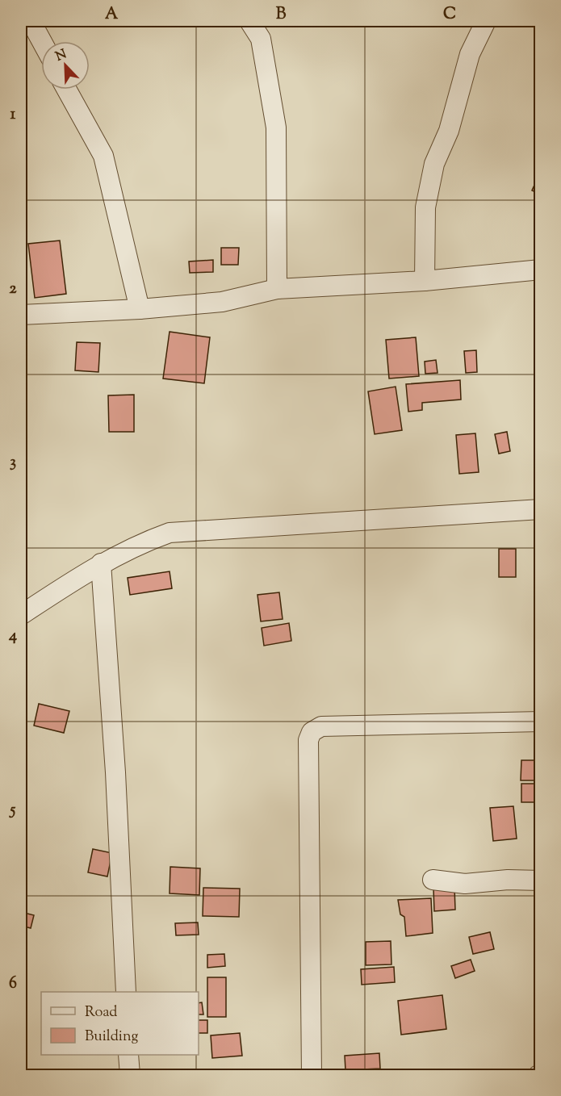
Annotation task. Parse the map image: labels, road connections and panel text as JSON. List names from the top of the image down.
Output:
{
  "legend": ["Road", "Building"],
  "north": "top left",
  "grid": {
    "columns": ["A", "B", "C"],
    "rows": [
      "1",
      "2",
      "3",
      "4",
      "5",
      "6"
    ]
  }
}
